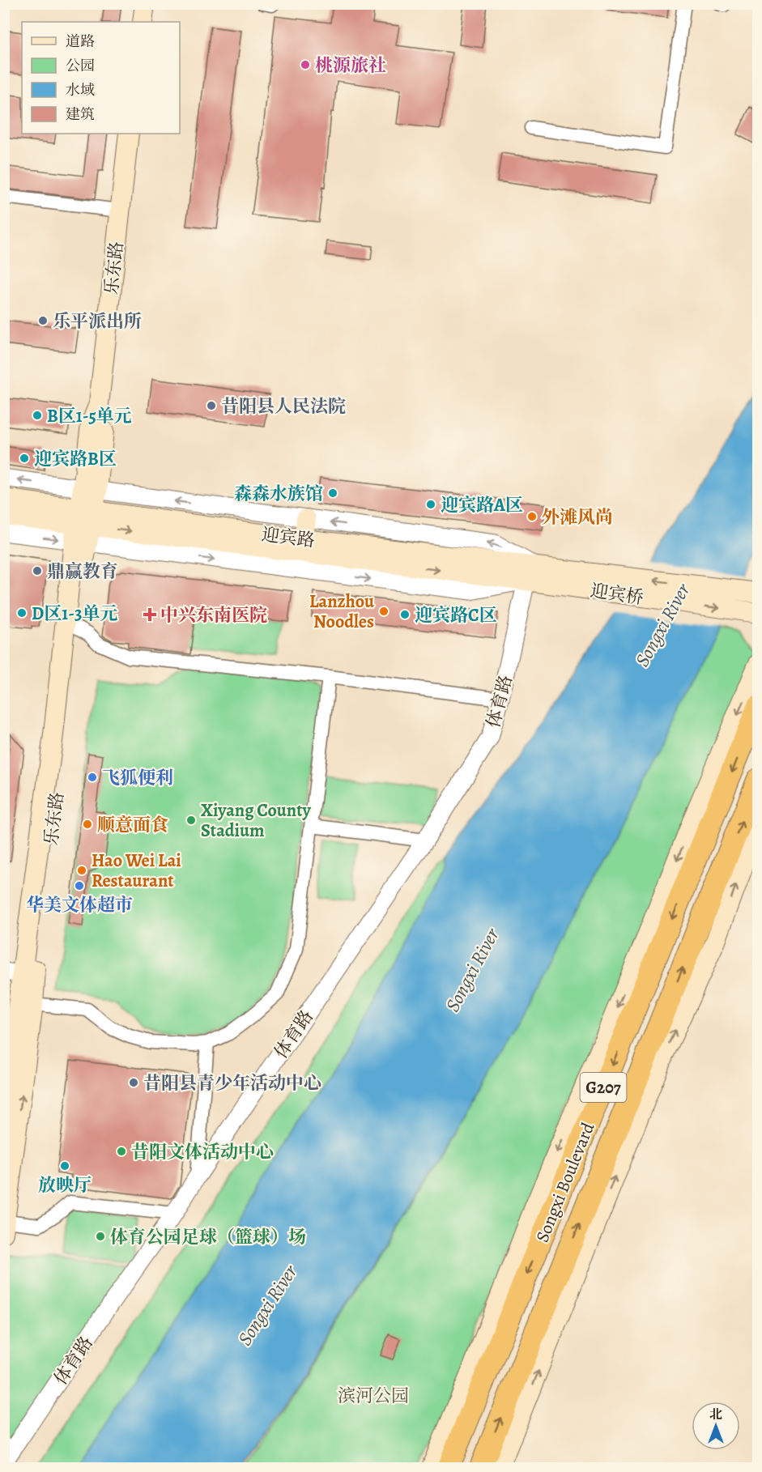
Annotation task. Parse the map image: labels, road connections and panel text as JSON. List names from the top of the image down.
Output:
{
  "streets": {
    "highway": ["G207", "Songxi Boulevard"],
    "main road": ["乐东路", "迎宾路", "迎宾桥"],
    "street": ["体育路"]
  },
  "crossings": [
    ["乐东路", "迎宾路"],
    ["迎宾路", "迎宾桥"],
    ["迎宾路", "体育路"]
  ],
  "water": ["Songxi River"],
  "parks": ["滨河公园"],
  "places": {
    "other": [
      "桃源旅社",
      "乐平派出所",
      "昔阳县人民法院",
      "B区1-5单元",
      "迎宾路B区",
      "森森水族馆",
      "迎宾路A区",
      "外滩风尚",
      "鼎赢教育",
      "Lanzhou Noodles",
      "D区1-3单元",
      "迎宾路C区",
      "飞狐便利",
      "Xiyang County Stadium",
      "顺意面食",
      "Hao Wei Lai Restaurant",
      "华美文体超市",
      "昔阳县青少年活动中心",
      "昔阳文体活动中心",
      "放映厅",
      "体育公园足球（篮球）场"
    ],
    "health": ["中兴东南医院"]
  },
  "legend": [
    "道路",
    "公园",
    "水域",
    "建筑"
  ],
  "north": "top"
}
